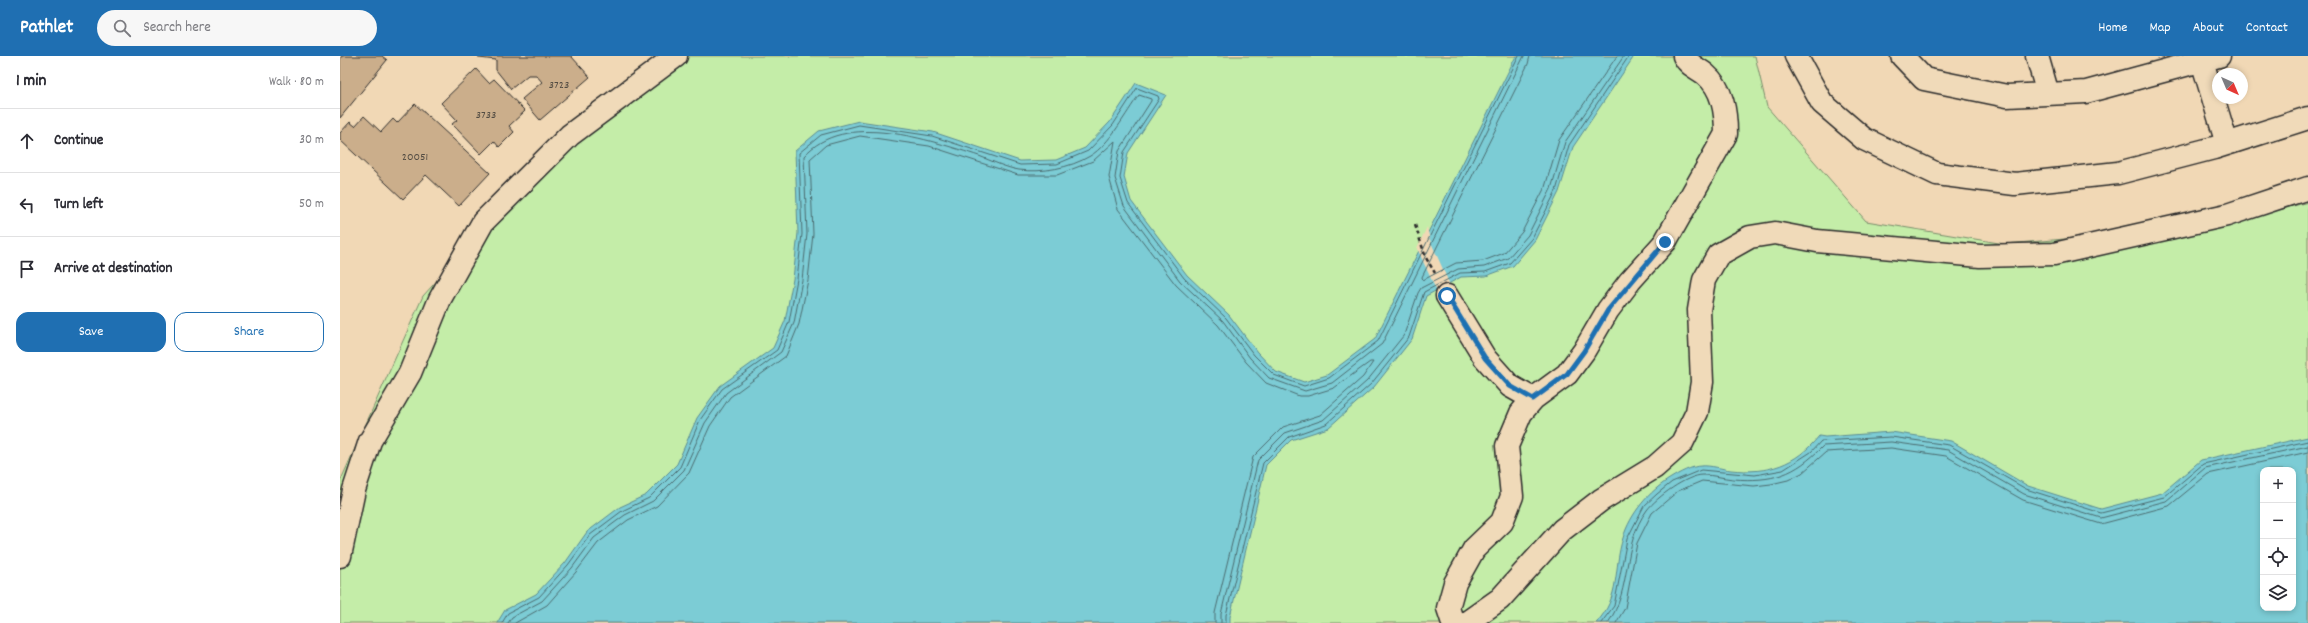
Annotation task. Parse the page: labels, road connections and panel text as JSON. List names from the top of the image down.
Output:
{
  "house_numbers": ["3723", "3733", "20051"],
  "north": "bottom right",
  "page": {
    "header": "Pathlet",
    "search": "Search here",
    "nav": [
      "Home",
      "Map",
      "About",
      "Contact"
    ],
    "heading": ["1 min", "Walk · 80 m"],
    "list": [
      ["Continue", "30 m"],
      ["Turn left", "50 m"],
      "Arrive at destination"
    ],
    "buttons": ["Save", "Share"],
    "map_buttons": ["+", "−"]
  }
}
